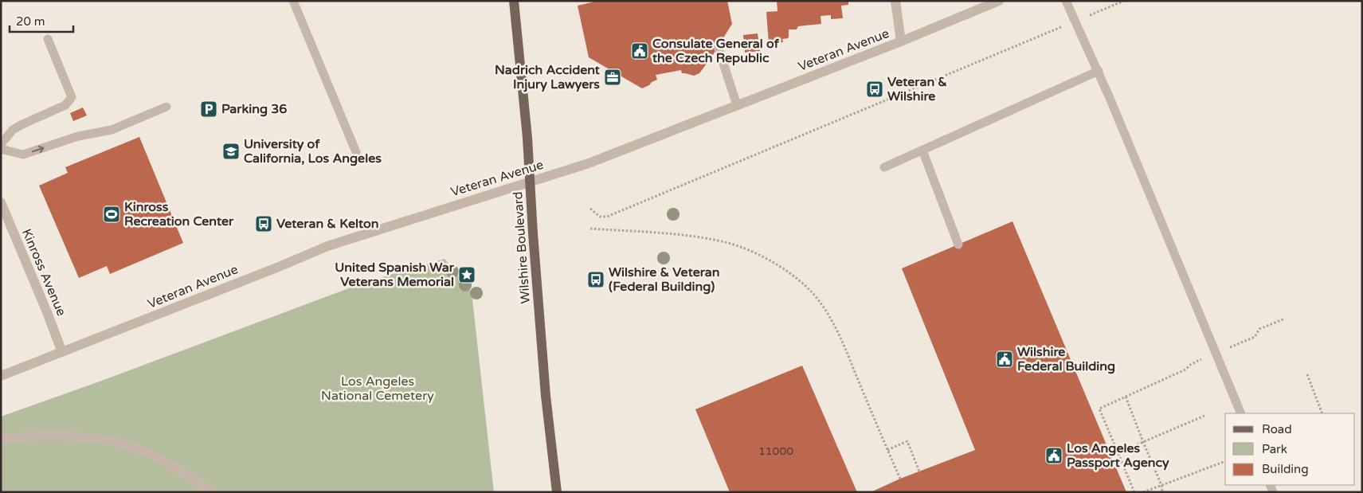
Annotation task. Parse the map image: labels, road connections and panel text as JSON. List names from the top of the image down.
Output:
{
  "streets": {
    "main road": ["Wilshire Boulevard"],
    "street": ["Veteran Avenue", "Kinross Avenue"]
  },
  "crossings": [
    ["Veteran Avenue", "Wilshire Boulevard"],
    ["Veteran Avenue", "Kinross Avenue"]
  ],
  "parks": ["Los Angeles National Cemetery"],
  "places": {
    "public building": ["Consulate General of the Czech Republic", "Wilshire Federal Building", "Los Angeles Passport Agency"],
    "office": ["Nadrich Accident Injury Lawyers"],
    "bus stop": ["Veteran & Wilshire", "Veteran & Kelton", "Wilshire & Veteran (Federal Building)"],
    "parking": ["Parking 36"],
    "school or university": ["University of California, Los Angeles"],
    "sports": ["Kinross Recreation Center"],
    "place": ["United Spanish War Veterans Memorial"]
  },
  "house_numbers": ["11000"],
  "legend": ["Road", "Park", "Building"],
  "scale_bar": "20 m"
}
